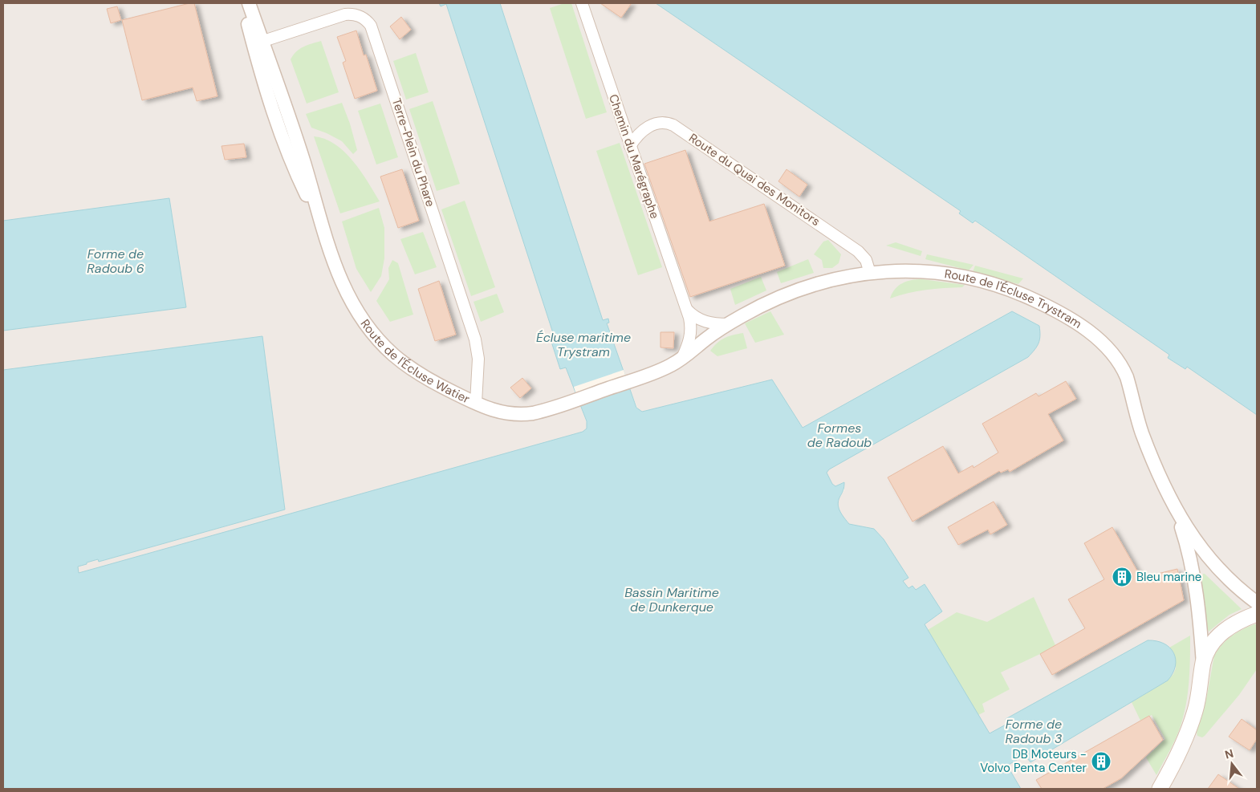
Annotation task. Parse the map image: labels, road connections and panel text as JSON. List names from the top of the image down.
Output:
{
  "streets": {
    "street": [
      "Terre-Plein du Phare",
      "Chemin du Marégraphe",
      "Route du Quai des Monitors",
      "Route de l'Écluse Trystram",
      "Route de l'Écluse Watier"
    ]
  },
  "crossings": [
    ["Terre-Plein du Phare", "Route de l'Écluse Watier"],
    ["Chemin du Marégraphe", "Route du Quai des Monitors"],
    ["Chemin du Marégraphe", "Route de l'Écluse Trystram"],
    ["Route du Quai des Monitors", "Route de l'Écluse Trystram"],
    ["Route de l'Écluse Trystram", "Route de l'Écluse Watier"]
  ],
  "water": [
    "Forme de Radoub 6",
    "Écluse maritime Trystram",
    "Formes de Radoub",
    "Bassin Maritime de Dunkerque",
    "Forme de Radoub 3"
  ],
  "places": {
    "building": ["Bleu marine", "DB Moteurs - Volvo Penta Center"]
  },
  "north": "top"
}
